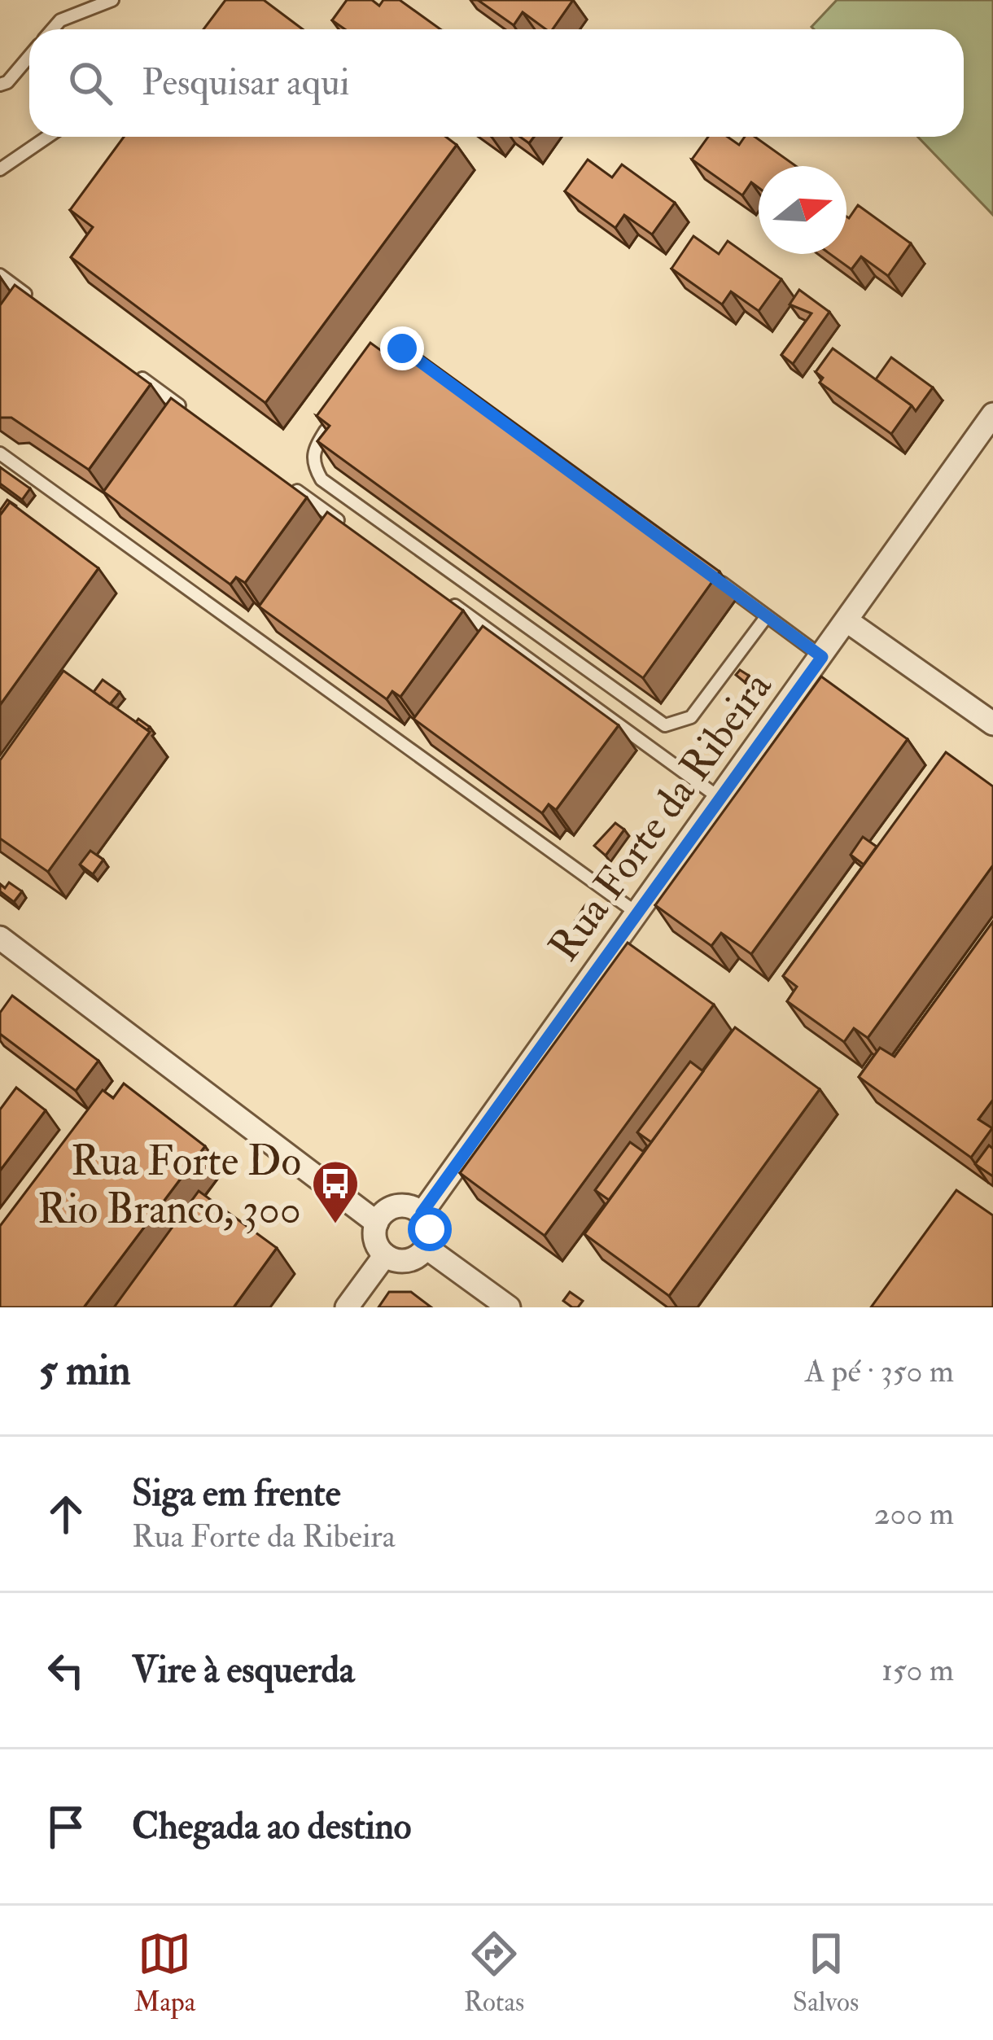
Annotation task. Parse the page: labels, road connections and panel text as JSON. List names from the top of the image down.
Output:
{
  "streets": {
    "street": ["Rua Forte da Ribeira"]
  },
  "places": {
    "bus stop": ["Rua Forte Do Rio Branco, 300"]
  },
  "north": "right",
  "page": {
    "search": "Pesquisar aqui",
    "heading": ["5 min", "A pé · 350 m"],
    "list": [
      ["Siga em frente", "Rua Forte da Ribeira", "200 m"],
      ["Vire à esquerda", "150 m"],
      "Chegada ao destino"
    ],
    "nav": ["Mapa", "Rotas", "Salvos"]
  }
}
